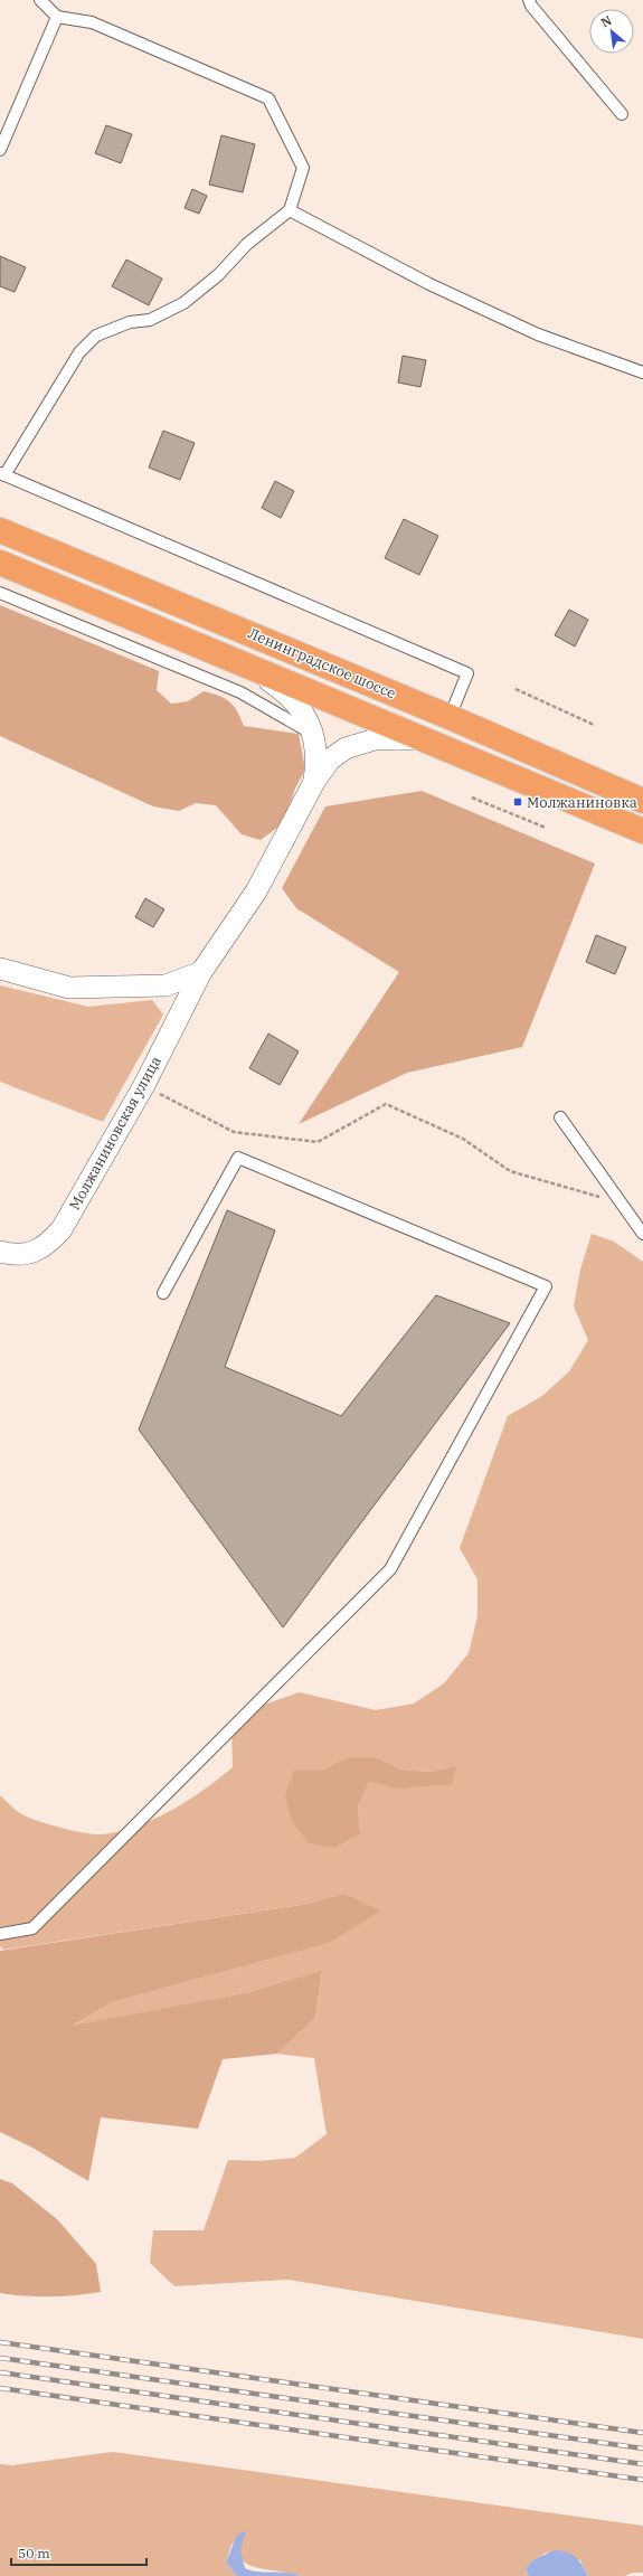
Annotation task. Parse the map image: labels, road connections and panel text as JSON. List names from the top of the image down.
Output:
{
  "streets": {
    "highway": ["Ленинградское шоссе"],
    "street": ["Молжаниновская улица"]
  },
  "places": {
    "transit": ["Молжаниновка"]
  },
  "scale_bar": "50 m",
  "north": "top left"
}
